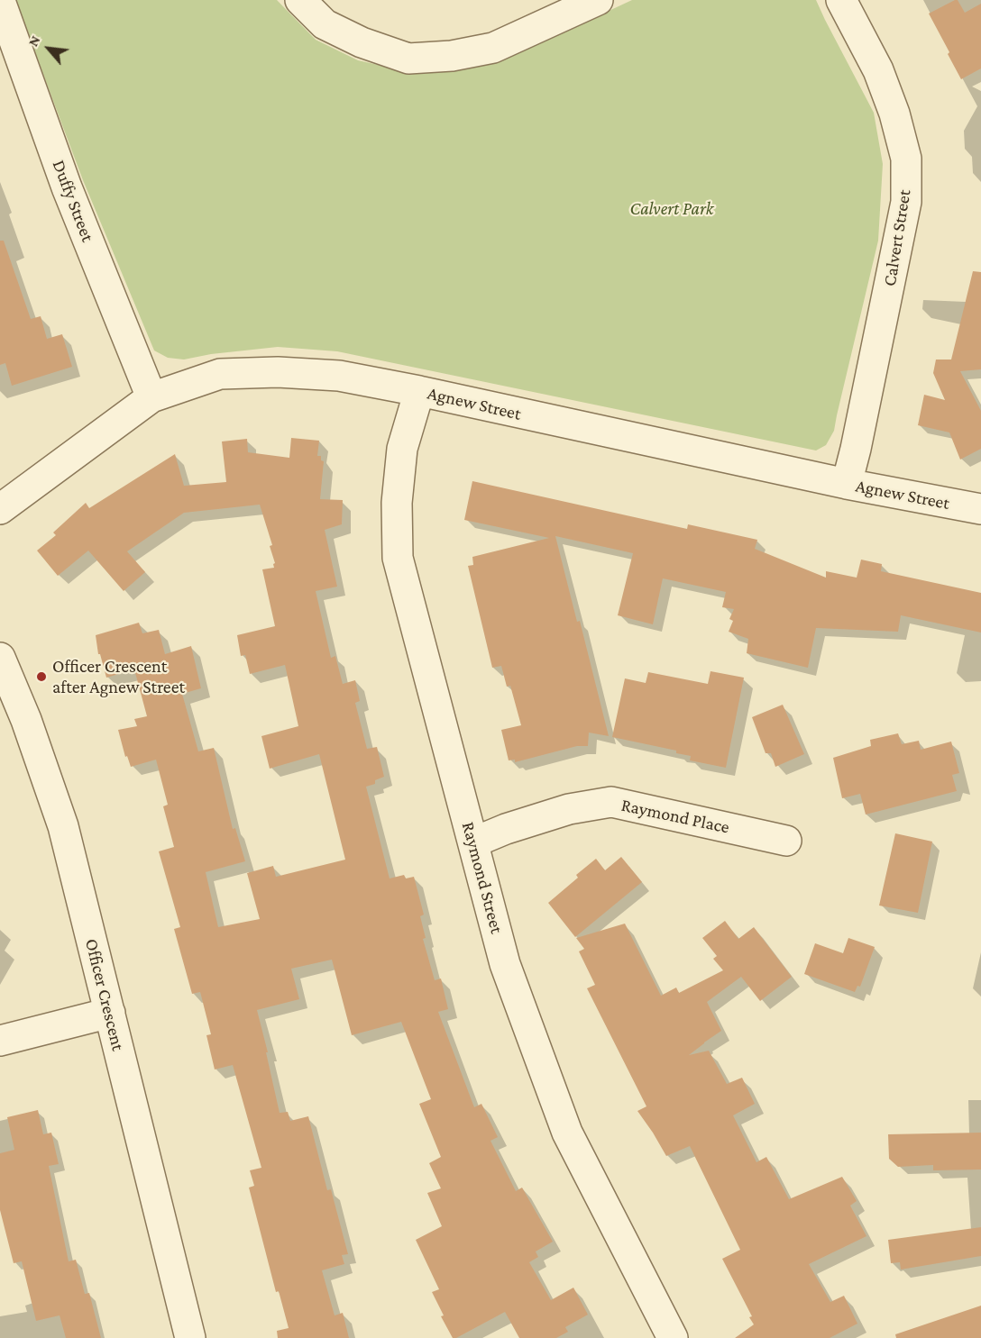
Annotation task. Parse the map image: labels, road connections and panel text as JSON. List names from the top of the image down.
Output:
{
  "streets": {
    "street": [
      "Duffy Street",
      "Calvert Street",
      "Agnew Street",
      "Raymond Place",
      "Raymond Street",
      "Officer Crescent"
    ]
  },
  "crossings": [
    ["Duffy Street", "Agnew Street"],
    ["Calvert Street", "Agnew Street"],
    ["Agnew Street", "Raymond Street"],
    ["Raymond Place", "Raymond Street"]
  ],
  "parks": ["Calvert Park"],
  "places": ["Officer Crescent after Agnew Street"],
  "north": "top left"
}
